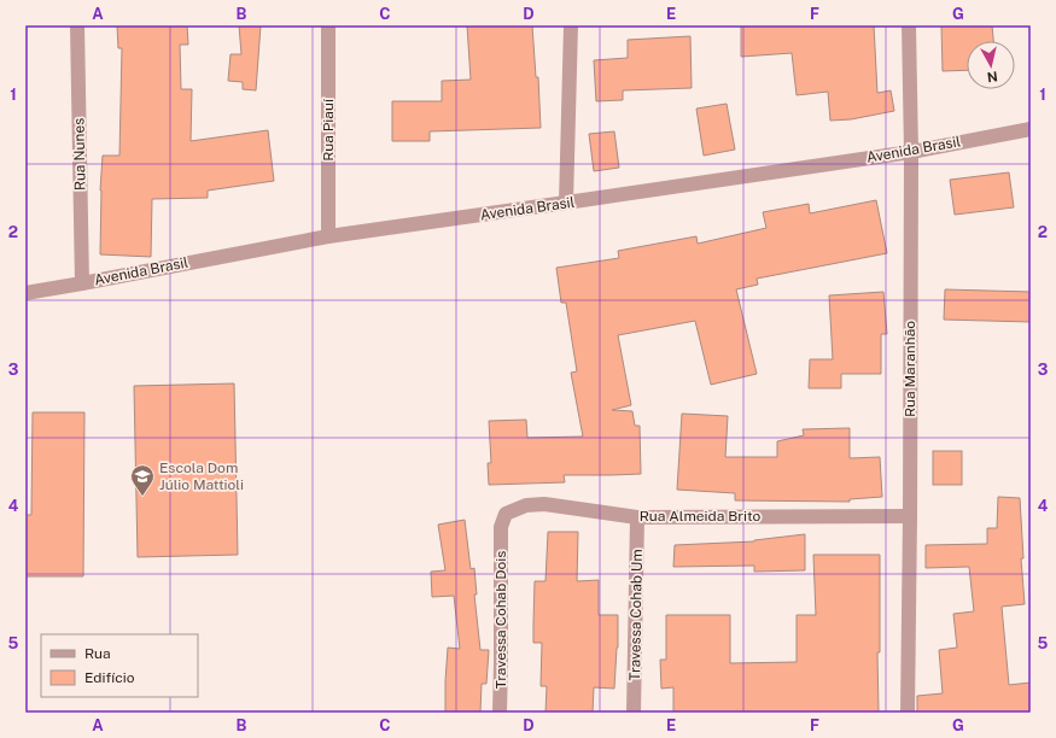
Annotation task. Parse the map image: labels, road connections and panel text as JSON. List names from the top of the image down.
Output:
{
  "streets": {
    "street": [
      "Rua Piauí",
      "Avenida Brasil",
      "Rua Nunes",
      "Rua Maranhão",
      "Rua Almeida Brito",
      "Travessa Cohab Um",
      "Travessa Cohab Dois"
    ]
  },
  "crossings": [
    ["Rua Piauí", "Avenida Brasil"],
    ["Avenida Brasil", "Rua Nunes"],
    ["Avenida Brasil", "Rua Maranhão"],
    ["Rua Maranhão", "Rua Almeida Brito"],
    ["Rua Almeida Brito", "Travessa Cohab Um"],
    ["Rua Almeida Brito", "Travessa Cohab Dois"]
  ],
  "places": {
    "school or university": ["Escola Dom Júlio Mattioli"]
  },
  "legend": ["Rua", "Edifício"],
  "north": "bottom",
  "grid": {
    "columns": [
      "A",
      "B",
      "C",
      "D",
      "E",
      "F",
      "G"
    ],
    "rows": [
      "1",
      "2",
      "3",
      "4",
      "5"
    ]
  }
}
